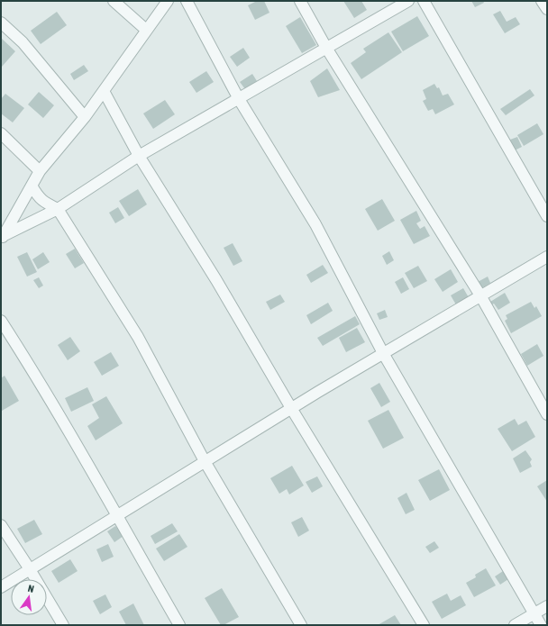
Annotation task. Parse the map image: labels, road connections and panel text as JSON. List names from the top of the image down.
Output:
{
  "north": "top"
}
